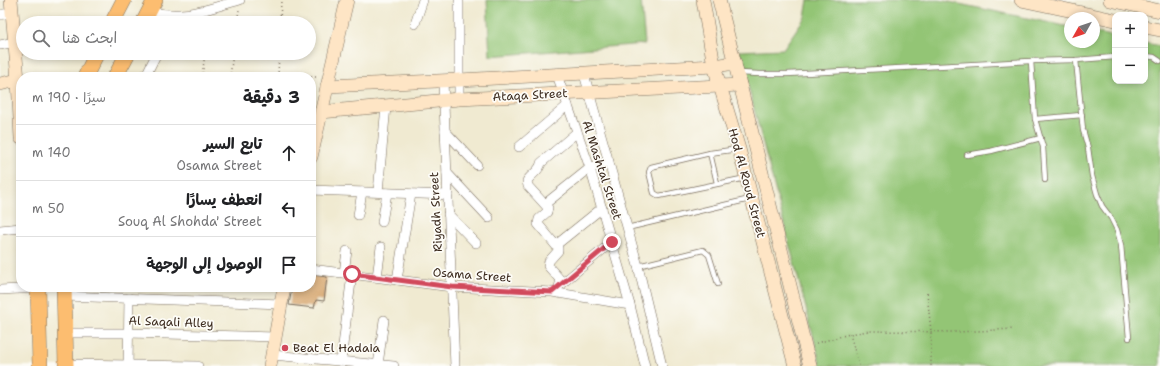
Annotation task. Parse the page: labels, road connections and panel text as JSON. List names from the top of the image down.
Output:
{
  "streets": {
    "street": [
      "Ataqa Street",
      "Al Mashtal Street",
      "Hod Al Roud Street",
      "Riyadh Street",
      "Osama Street",
      "Al Saqali Alley"
    ]
  },
  "crossings": [
    ["Ataqa Street", "Al Mashtal Street"],
    ["Ataqa Street", "Hod Al Roud Street"],
    ["Ataqa Street", "Riyadh Street"],
    ["Al Mashtal Street", "Osama Street"],
    ["Riyadh Street", "Osama Street"]
  ],
  "places": ["Beat El Hadaia"],
  "north": "bottom left",
  "page": {
    "map_buttons": ["+", "−"],
    "search": "ابحث هنا",
    "heading": ["3 دقيقة", "سيرًا · 190 m"],
    "list": [
      ["تابع السير", "Osama Street", "140 m"],
      ["انعطف يسارًا", "Souq Al Shohda' Street", "50 m"],
      "الوصول إلى الوجهة"
    ]
  }
}
